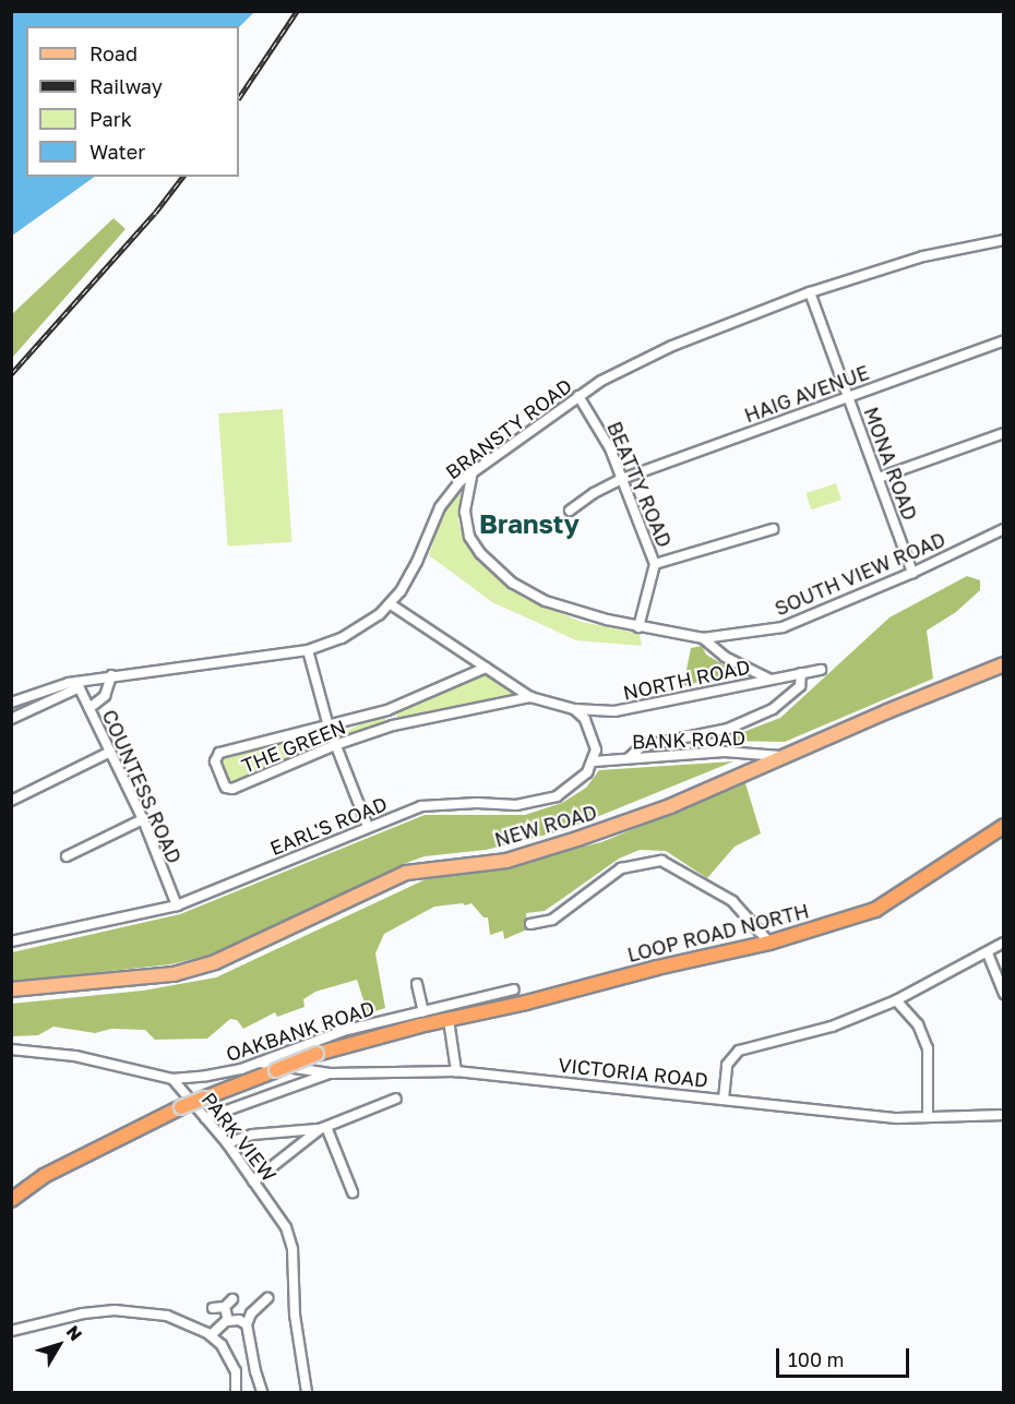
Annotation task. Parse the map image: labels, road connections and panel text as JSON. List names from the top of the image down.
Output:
{
  "streets": {
    "highway": ["LOOP ROAD NORTH"],
    "main road": ["NEW ROAD"],
    "street": [
      "HAIG AVENUE",
      "BRANSTY ROAD",
      "MONA ROAD",
      "BEATTY ROAD",
      "SOUTH VIEW ROAD",
      "NORTH ROAD",
      "BANK ROAD",
      "THE GREEN",
      "COUNTESS ROAD",
      "EARL'S ROAD",
      "OAKBANK ROAD",
      "VICTORIA ROAD",
      "PARK VIEW"
    ]
  },
  "crossings": [
    ["HAIG AVENUE", "MONA ROAD"],
    ["HAIG AVENUE", "BEATTY ROAD"],
    ["BRANSTY ROAD", "MONA ROAD"],
    ["BRANSTY ROAD", "BEATTY ROAD"],
    ["BRANSTY ROAD", "SOUTH VIEW ROAD"],
    ["BRANSTY ROAD", "NORTH ROAD"],
    ["BRANSTY ROAD", "COUNTESS ROAD"],
    ["MONA ROAD", "SOUTH VIEW ROAD"],
    ["BEATTY ROAD", "SOUTH VIEW ROAD"],
    ["NORTH ROAD", "THE GREEN"],
    ["BANK ROAD", "EARL'S ROAD"],
    ["BANK ROAD", "NEW ROAD"],
    ["COUNTESS ROAD", "EARL'S ROAD"],
    ["OAKBANK ROAD", "VICTORIA ROAD"],
    ["OAKBANK ROAD", "PARK VIEW"]
  ],
  "districts": ["Bransty"],
  "legend": [
    "Road",
    "Railway",
    "Park",
    "Water"
  ],
  "scale_bar": "100 m",
  "north": "top right"
}
